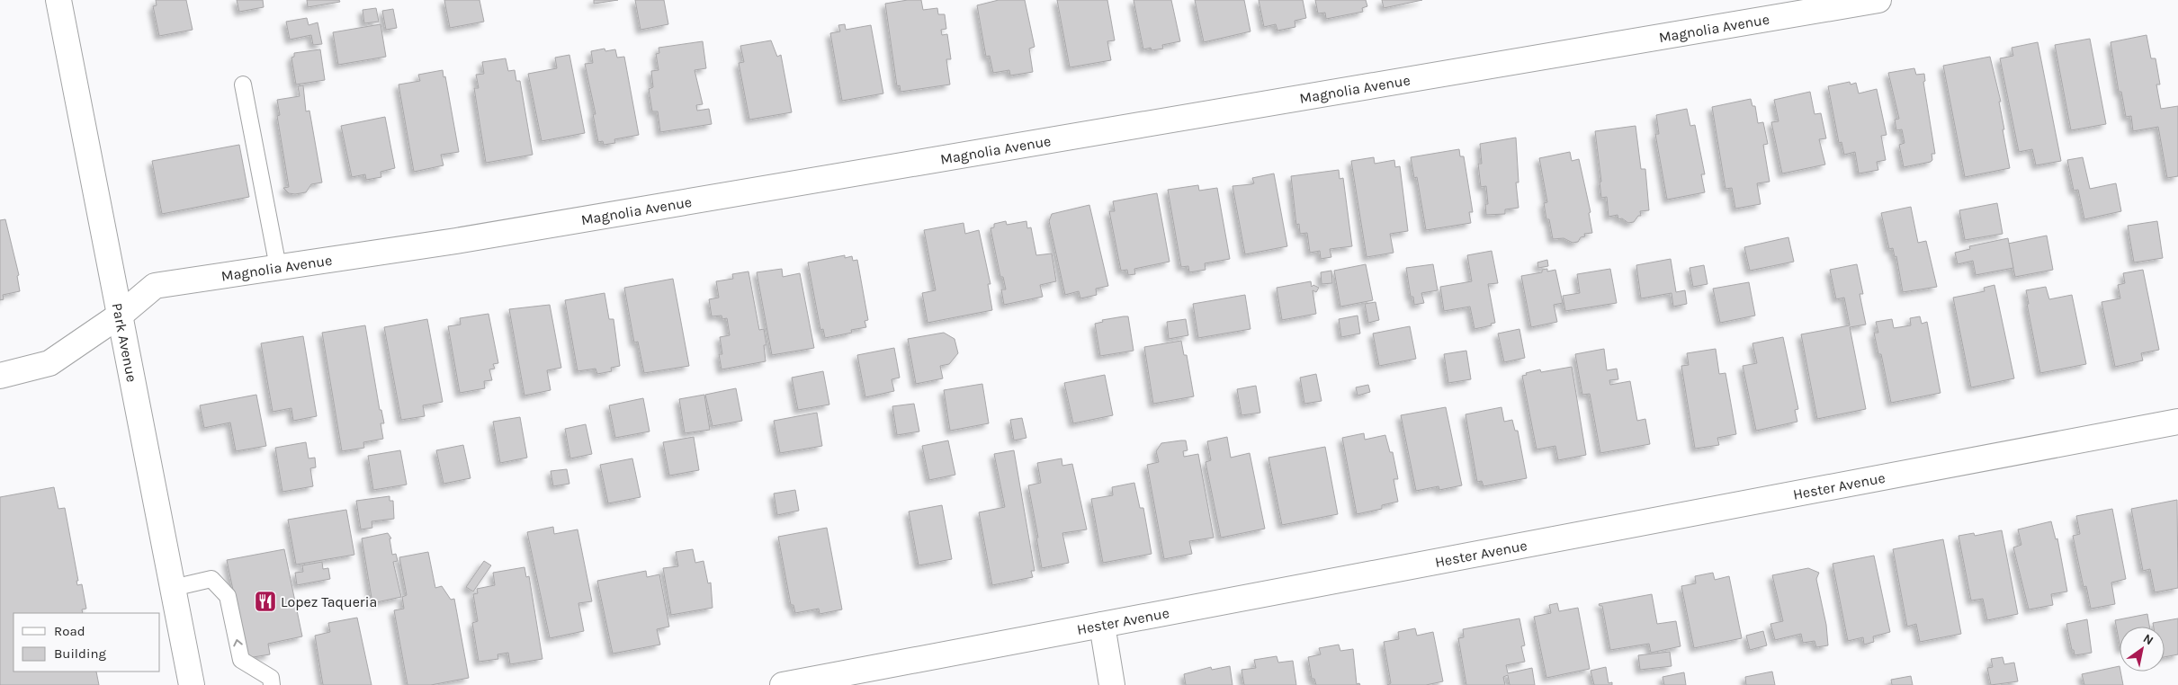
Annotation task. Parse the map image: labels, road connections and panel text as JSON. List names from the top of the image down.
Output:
{
  "streets": {
    "street": ["Magnolia Avenue", "Park Avenue", "Hester Avenue"]
  },
  "crossings": [
    ["Magnolia Avenue", "Park Avenue"]
  ],
  "places": {
    "restaurant": ["Lopez Taqueria"]
  },
  "legend": ["Road", "Building"],
  "north": "top right"
}
